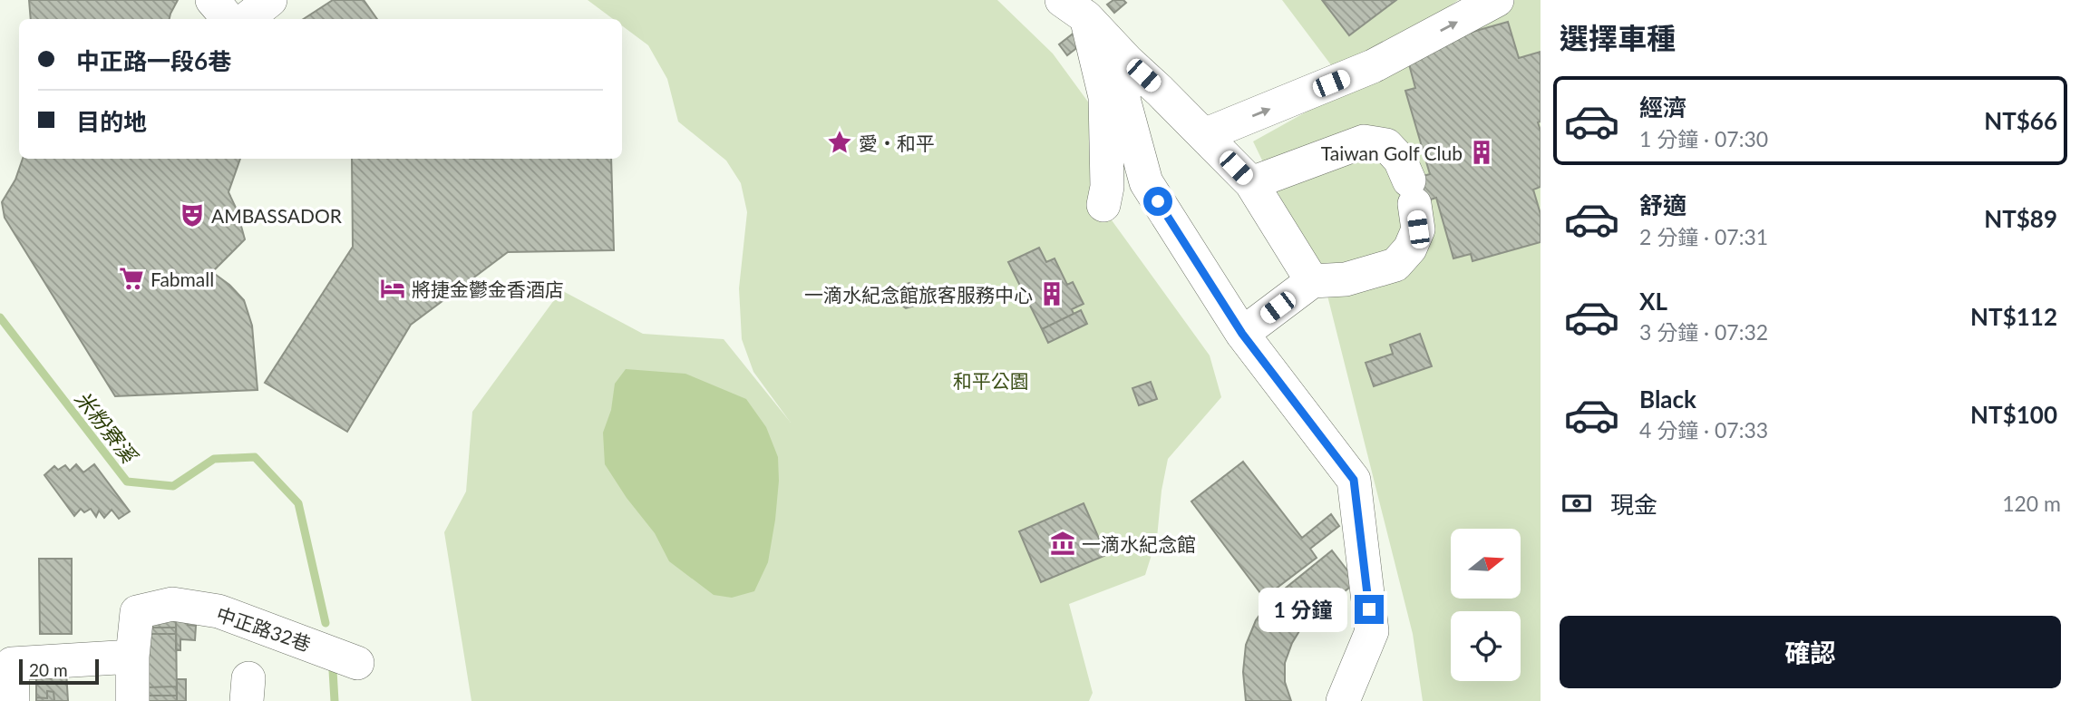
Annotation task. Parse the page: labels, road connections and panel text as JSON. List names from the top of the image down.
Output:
{
  "streets": {
    "street": ["中正路32巷"]
  },
  "water": ["米粉寮溪"],
  "parks": ["和平公園"],
  "places": {
    "place": ["愛‧和平"],
    "building": ["Taiwan Golf Club", "一滴水紀念館旅客服務中心"],
    "theatre": ["AMBASSADOR"],
    "supermarket": ["Fabmall"],
    "hotel": ["將捷金鬱金香酒店"],
    "museum": ["一滴水紀念館"]
  },
  "scale_bar": "20 m",
  "north": "right",
  "page": {
    "heading": "選擇車種",
    "banner": ["中正路一段6巷", "目的地"],
    "list": [
      {
        "name": "經濟",
        "note": "1 分鐘 · 07:30",
        "value": "NT$66"
      },
      {
        "name": "舒適",
        "note": "2 分鐘 · 07:31",
        "value": "NT$89"
      },
      {
        "name": "XL",
        "note": "3 分鐘 · 07:32",
        "value": "NT$112"
      },
      {
        "name": "Black",
        "note": "4 分鐘 · 07:33",
        "value": "NT$100"
      }
    ],
    "pay": ["現金", "120 m"],
    "bubble": "1 分鐘",
    "buttons": "確認",
    "scale": "20 m"
  }
}
